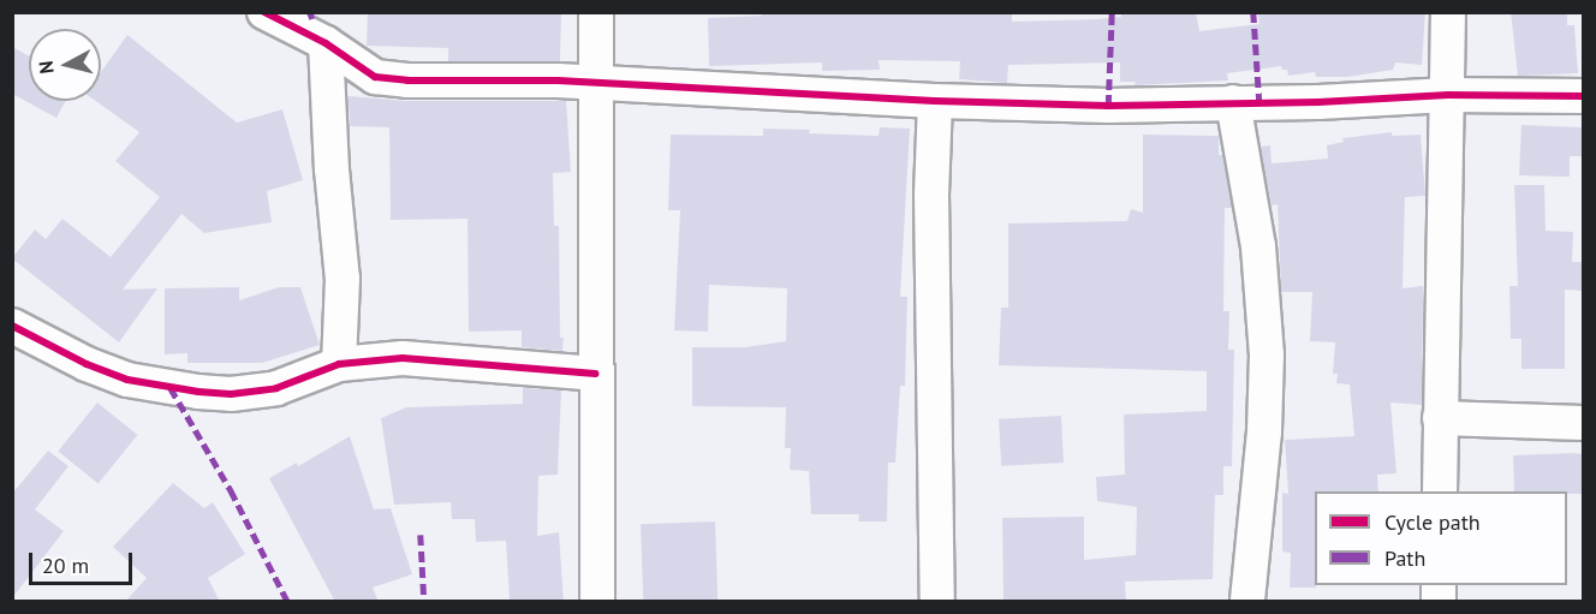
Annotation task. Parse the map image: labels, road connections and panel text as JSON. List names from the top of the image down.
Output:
{
  "legend": ["Cycle path", "Path"],
  "scale_bar": "20 m",
  "north": "left"
}
